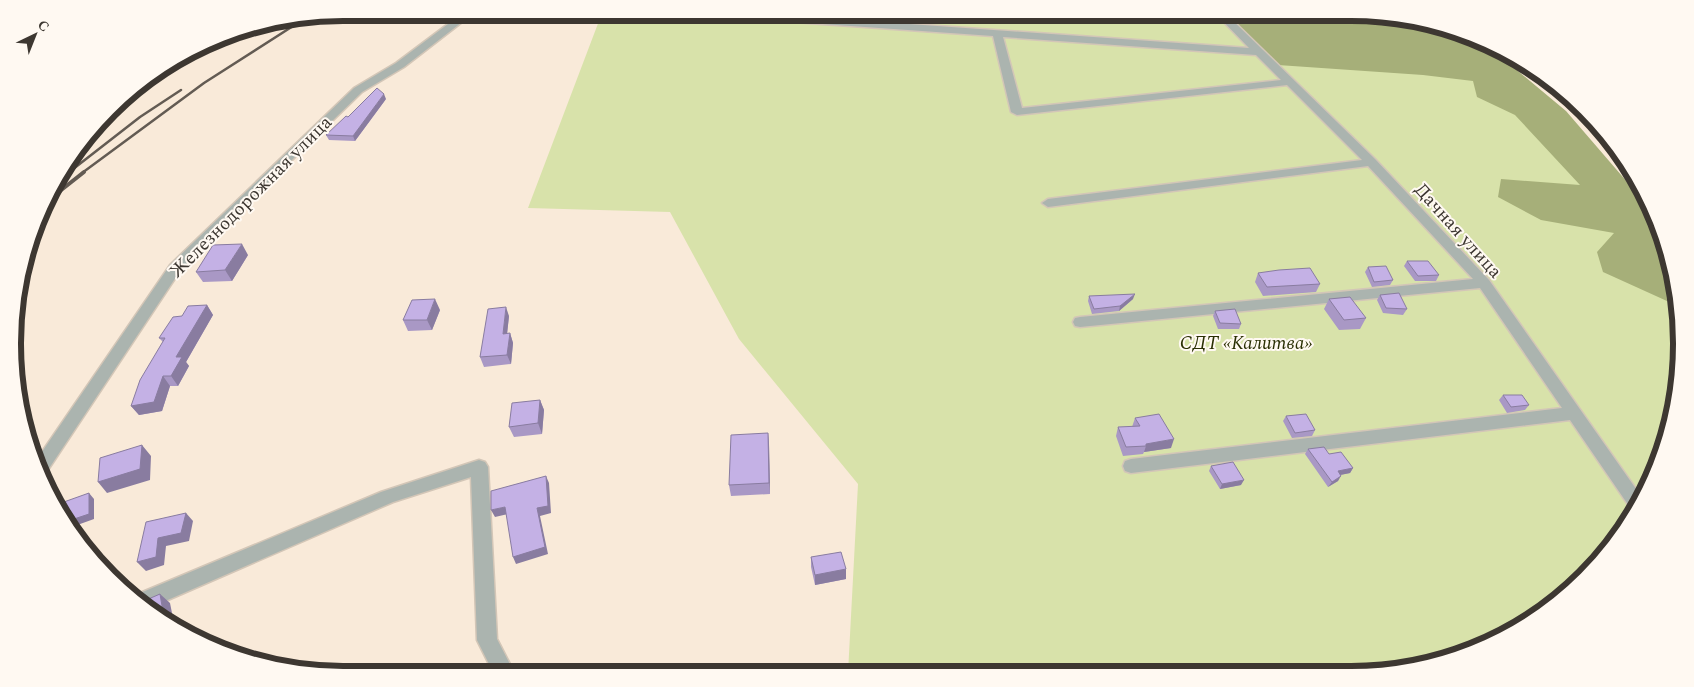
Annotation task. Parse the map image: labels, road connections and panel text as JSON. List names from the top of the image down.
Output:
{
  "streets": {
    "street": ["Железнодорожная улица", "Дачная улица"]
  },
  "parks": ["СДТ «Калитва»"],
  "north": "top right"
}
